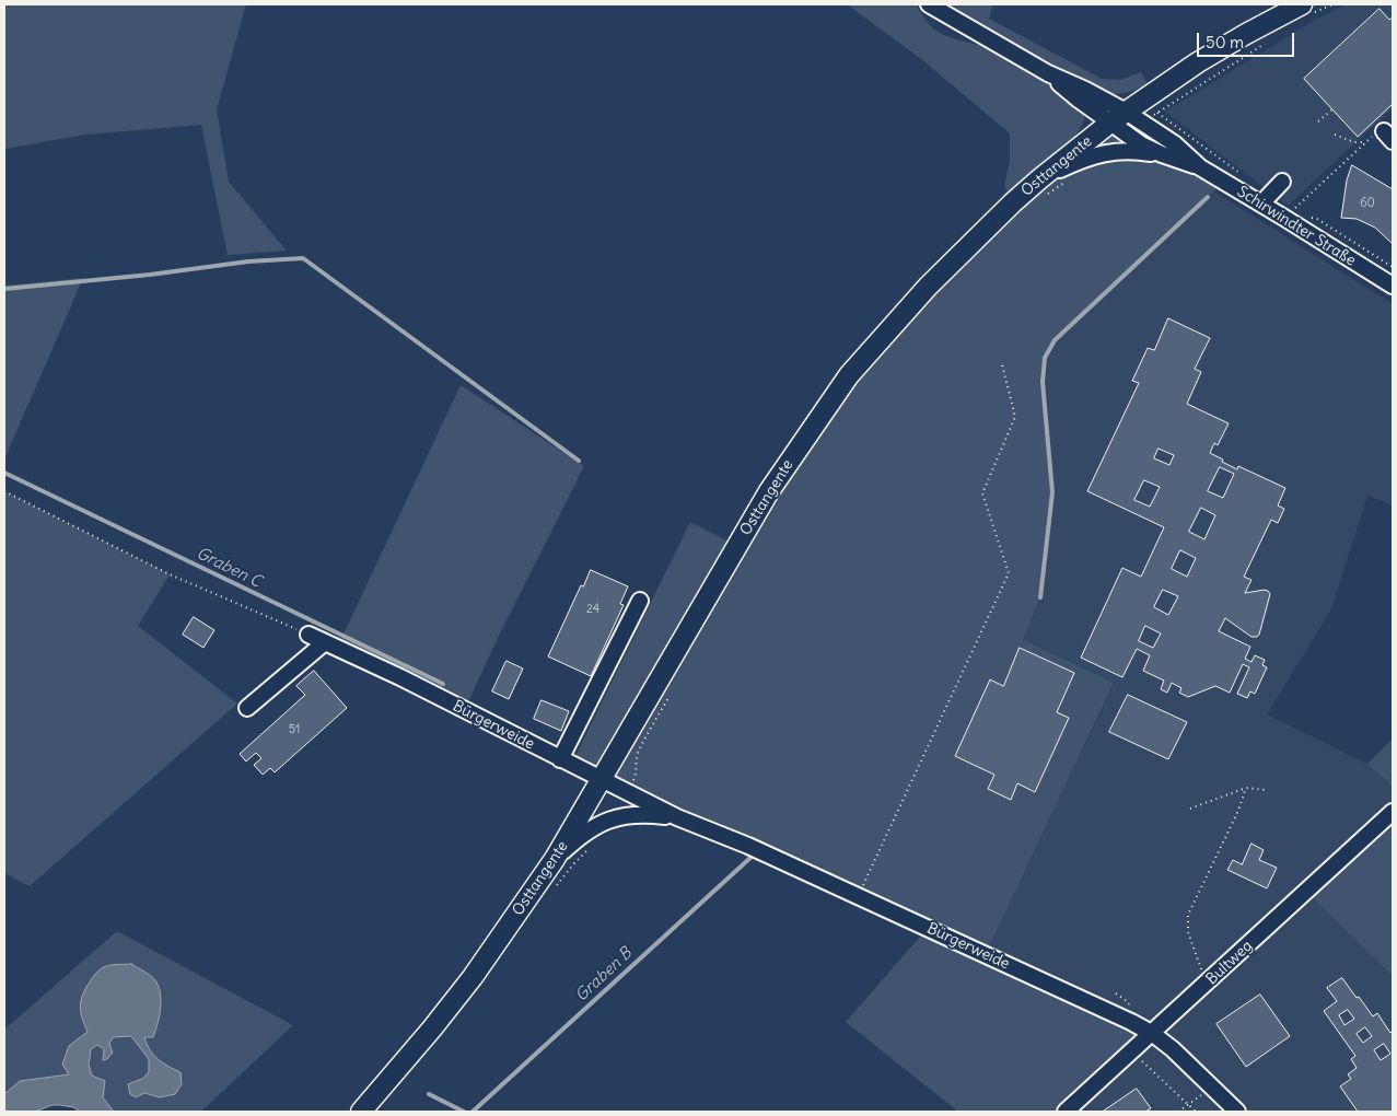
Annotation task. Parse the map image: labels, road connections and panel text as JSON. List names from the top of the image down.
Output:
{
  "streets": {
    "main road": ["Osttangente"],
    "street": ["Schirwindter Straße", "Bürgerweide", "Bultweg"]
  },
  "crossings": [
    ["Osttangente", "Schirwindter Straße"],
    ["Osttangente", "Bürgerweide"],
    ["Bürgerweide", "Bultweg"]
  ],
  "water": ["Graben C", "Graben B"],
  "house_numbers": ["60", "24", "51"],
  "scale_bar": "50 m"
}
